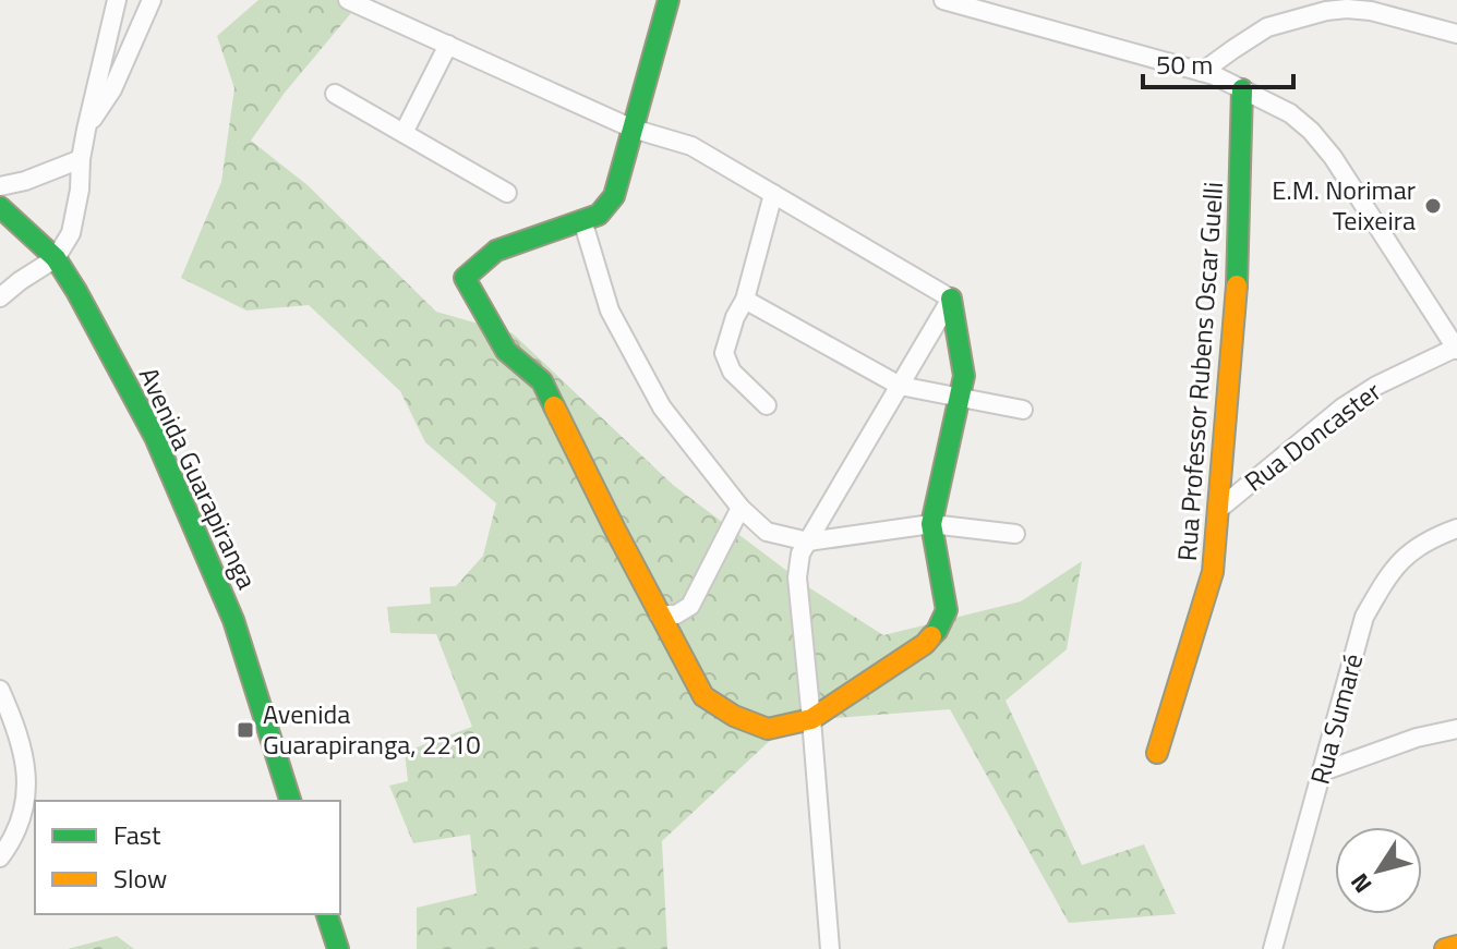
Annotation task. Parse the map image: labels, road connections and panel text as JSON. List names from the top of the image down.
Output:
{
  "streets": {
    "street": [
      "Rua Professor Rubens Oscar Guelli",
      "Rua Doncaster",
      "Avenida Guarapiranga",
      "Rua Sumaré"
    ]
  },
  "crossings": [
    ["Rua Professor Rubens Oscar Guelli", "Rua Doncaster"]
  ],
  "places": {
    "other": ["E.M. Norimar Teixeira"],
    "transit": ["Avenida Guarapiranga, 2210"]
  },
  "legend": ["Fast", "Slow"],
  "scale_bar": "50 m",
  "north": "bottom left"
}
